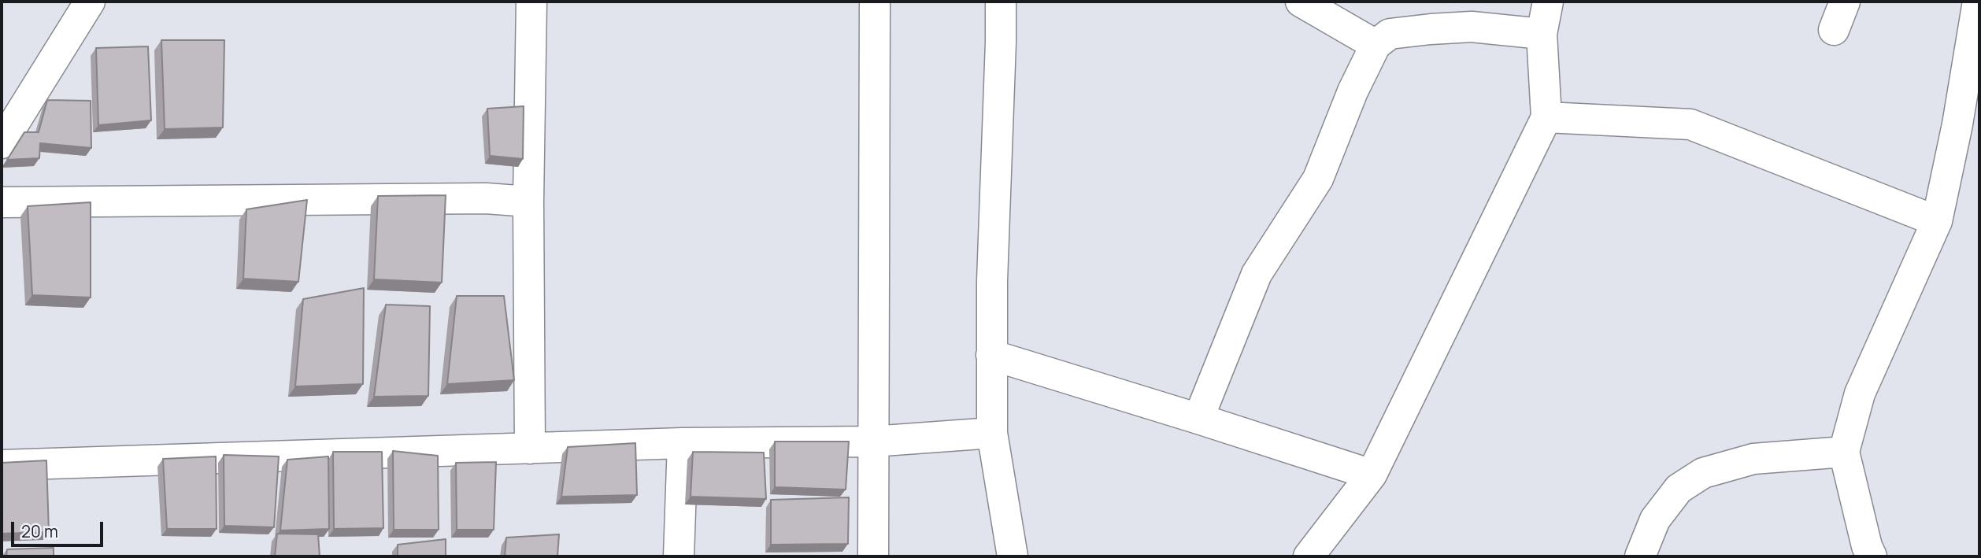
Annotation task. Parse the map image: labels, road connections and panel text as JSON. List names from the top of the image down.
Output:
{
  "scale_bar": "20 m"
}
